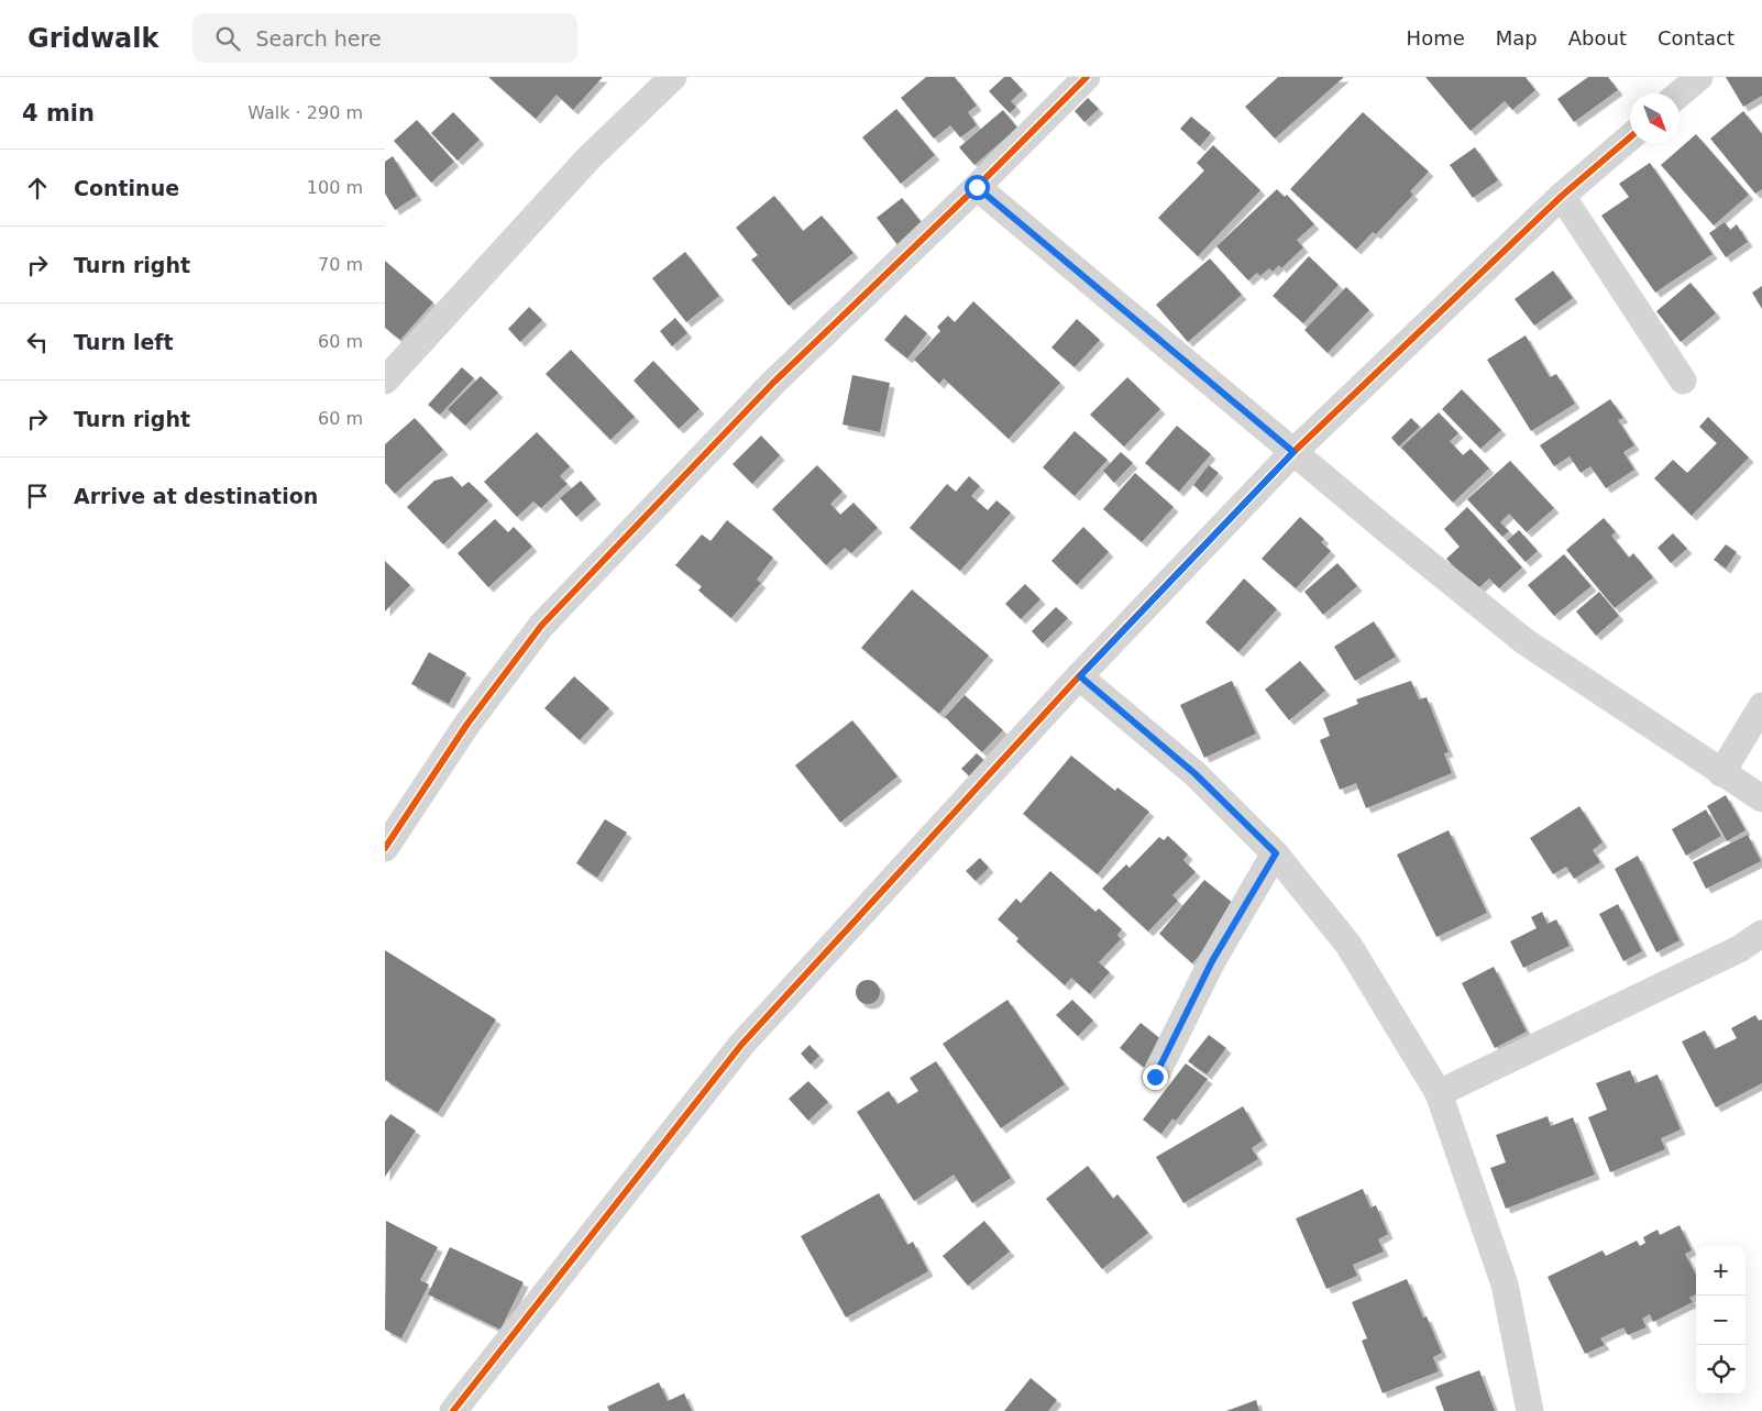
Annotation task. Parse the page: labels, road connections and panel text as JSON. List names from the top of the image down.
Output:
{
  "north": "bottom right",
  "page": {
    "header": "Gridwalk",
    "search": "Search here",
    "nav": [
      "Home",
      "Map",
      "About",
      "Contact"
    ],
    "heading": ["4 min", "Walk · 290 m"],
    "list": [
      ["Continue", "100 m"],
      ["Turn right", "70 m"],
      ["Turn left", "60 m"],
      ["Turn right", "60 m"],
      "Arrive at destination"
    ],
    "map_buttons": ["+", "−"]
  }
}
